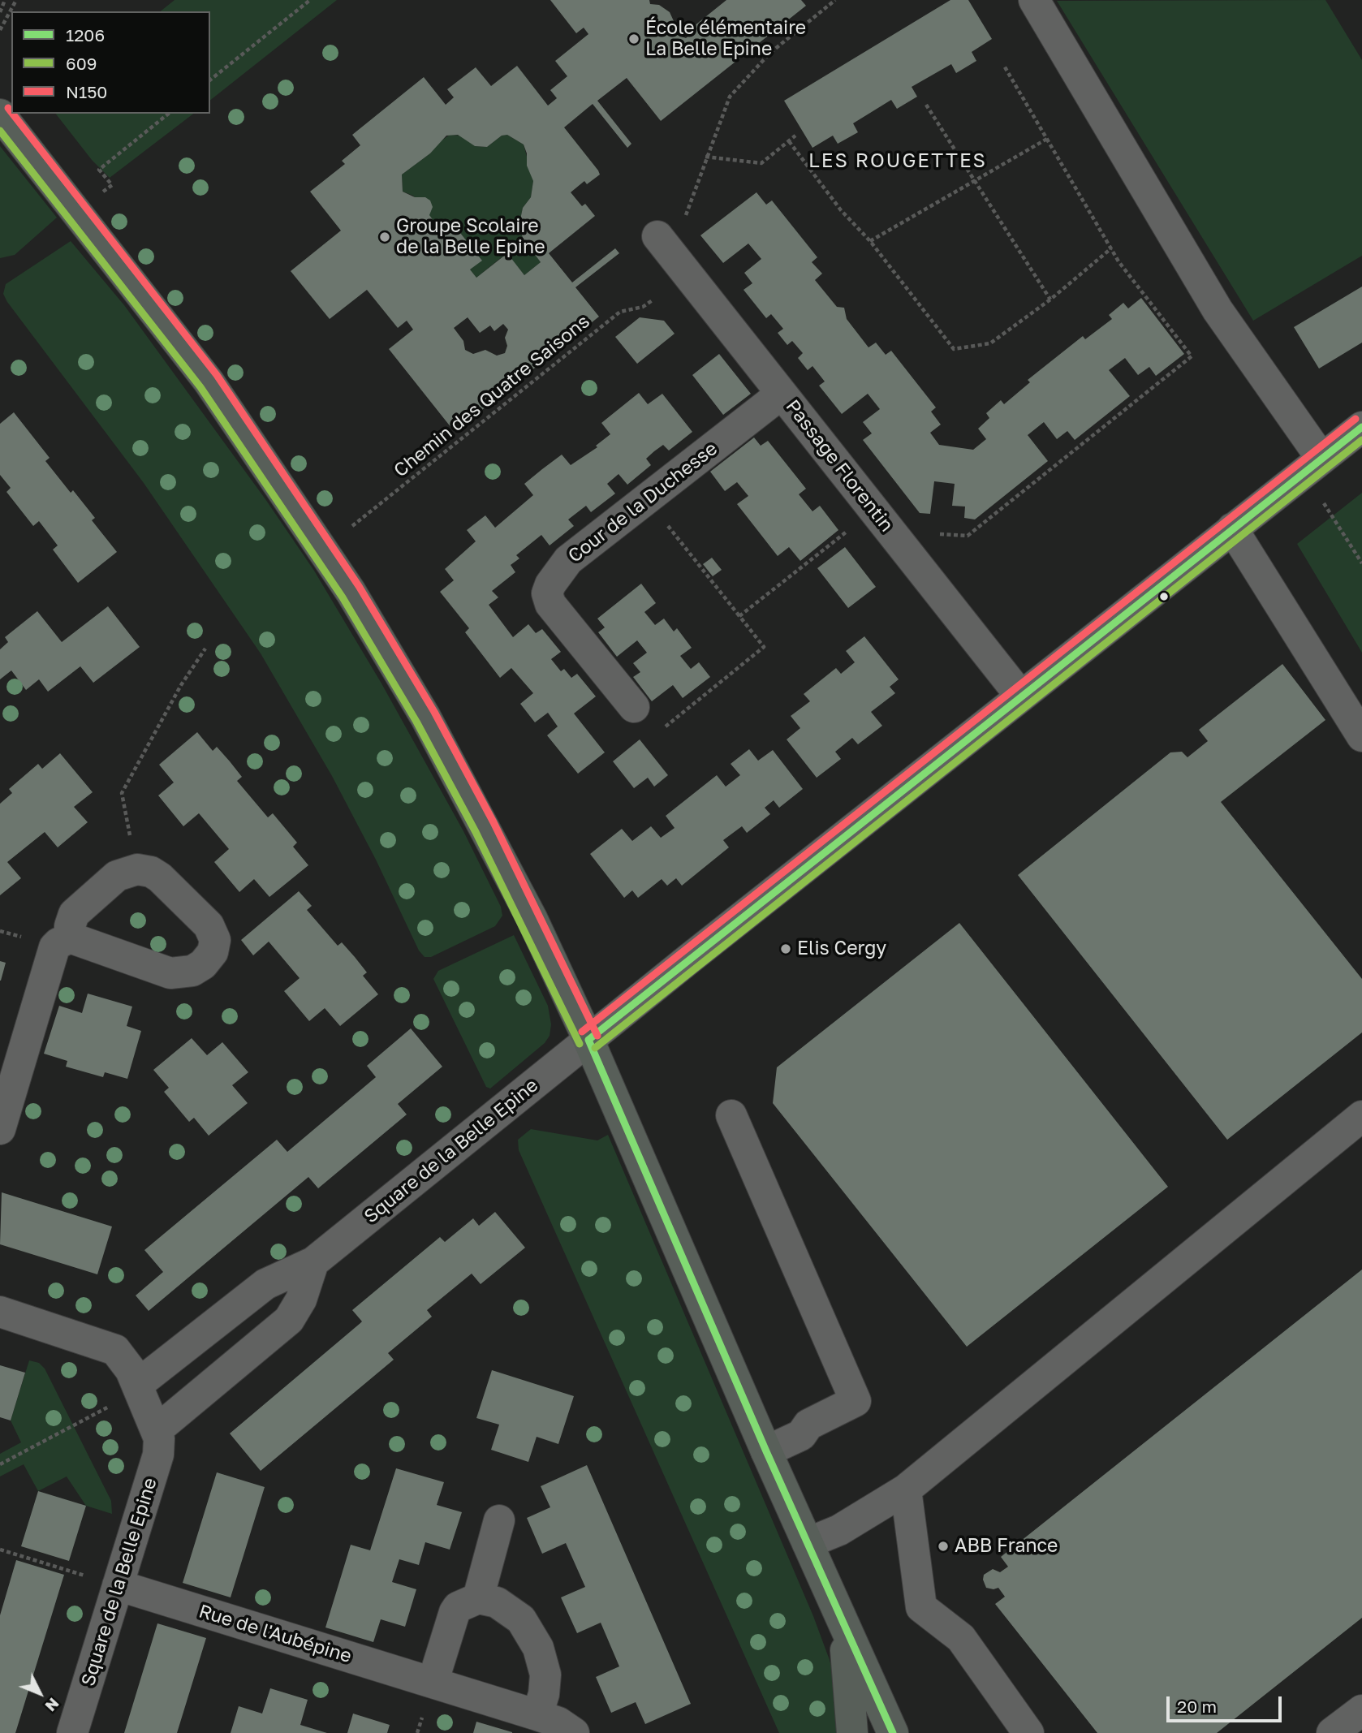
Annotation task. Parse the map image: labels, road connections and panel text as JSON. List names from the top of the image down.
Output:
{
  "streets": {
    "street": [
      "Passage Florentin",
      "Cour de la Duchesse",
      "Square de la Belle Epine",
      "Rue de l'Aubépine"
    ],
    "path": ["Chemin des Quatre Saisons"]
  },
  "crossings": [
    ["Passage Florentin", "Cour de la Duchesse"],
    ["Passage Florentin", "Square de la Belle Epine"],
    ["Square de la Belle Epine", "Rue de l'Aubépine"]
  ],
  "districts": ["LES ROUGETTES"],
  "places": [
    "École élémentaire La Belle Epine",
    "Groupe Scolaire de la Belle Epine",
    "Elis Cergy",
    "ABB France"
  ],
  "lines": ["transit line N150", "transit line 609", "transit line 1206"],
  "legend": ["1206", "609", "N150"],
  "scale_bar": "20 m",
  "north": "bottom right"
}
